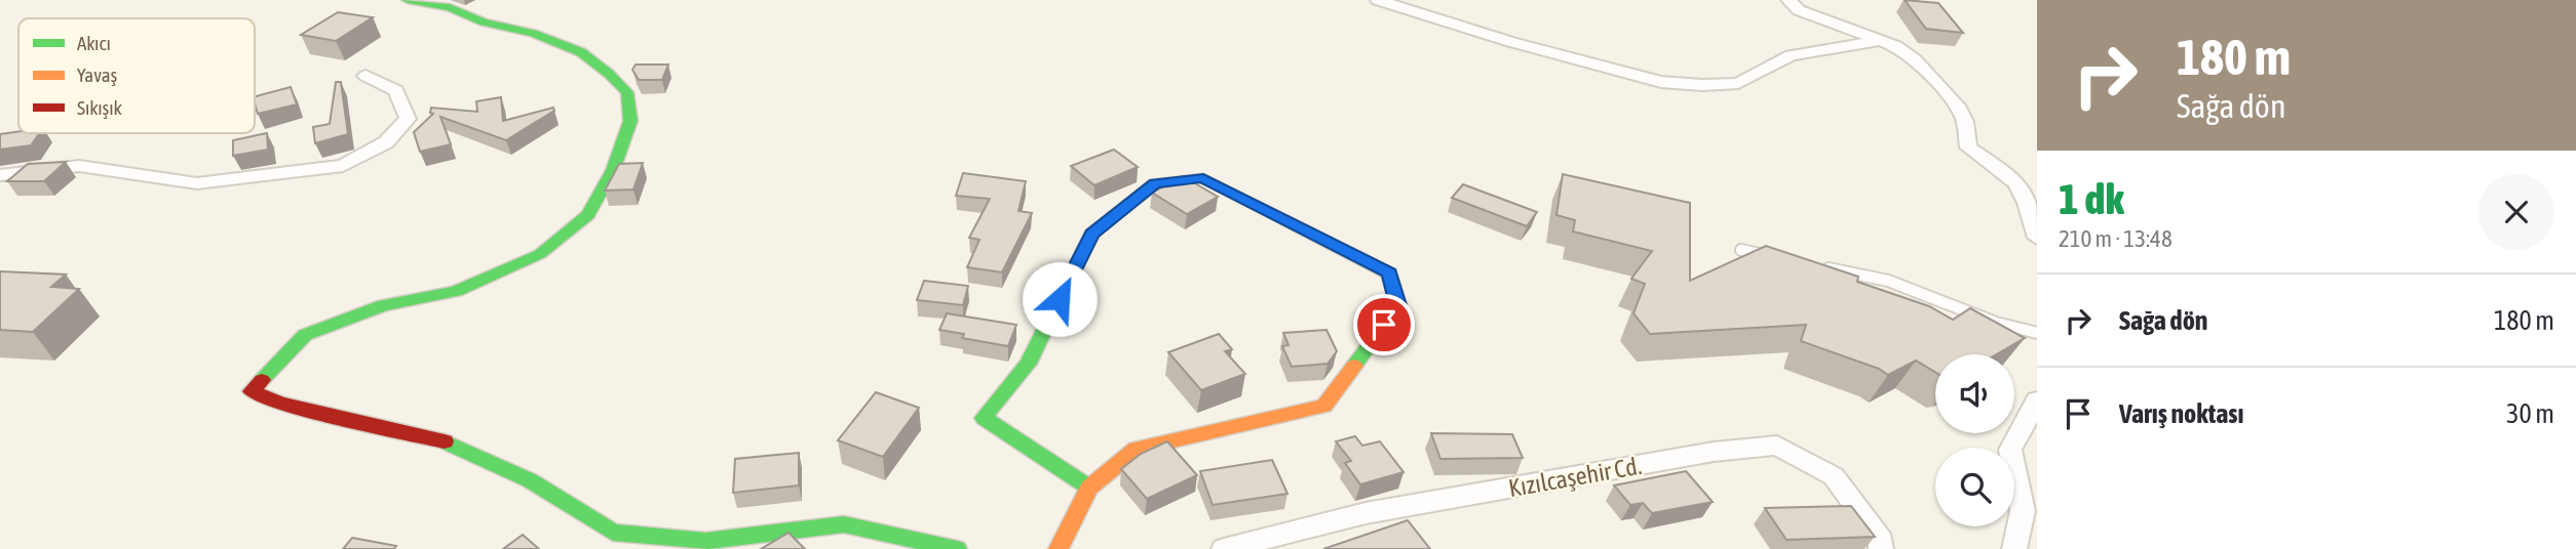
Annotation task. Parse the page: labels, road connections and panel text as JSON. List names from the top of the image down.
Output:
{
  "streets": {
    "street": ["Kızılcaşehir Cd."]
  },
  "legend": ["Akıcı", "Yavaş", "Sıkışık"],
  "page": {
    "turn": ["180 m", "Sağa dön"],
    "heading": ["1 dk", "210 m · 13:48"],
    "list": [
      {
        "name": "Sağa dön",
        "value": "180 m"
      },
      {
        "name": "Varış noktası",
        "value": "30 m"
      }
    ]
  }
}
